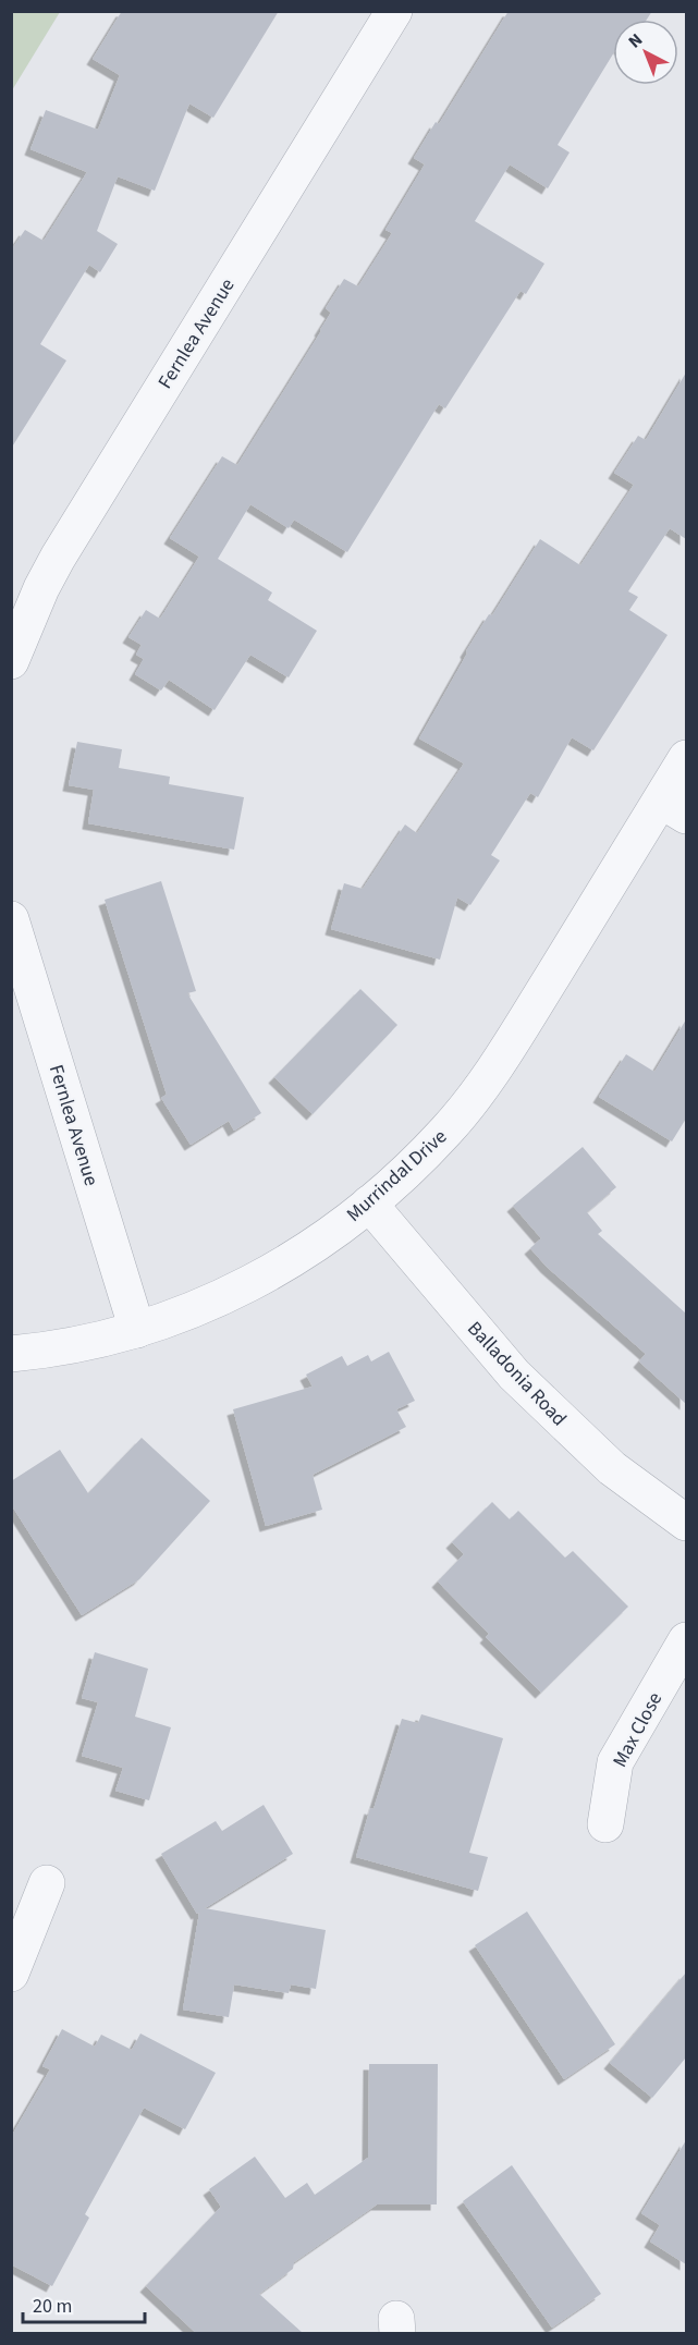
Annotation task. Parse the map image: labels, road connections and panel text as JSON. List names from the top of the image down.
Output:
{
  "streets": {
    "street": [
      "Fernlea Avenue",
      "Murrindal Drive",
      "Balladonia Road",
      "Max Close"
    ]
  },
  "crossings": [
    ["Fernlea Avenue", "Murrindal Drive"],
    ["Murrindal Drive", "Balladonia Road"]
  ],
  "scale_bar": "20 m",
  "north": "top left"
}
